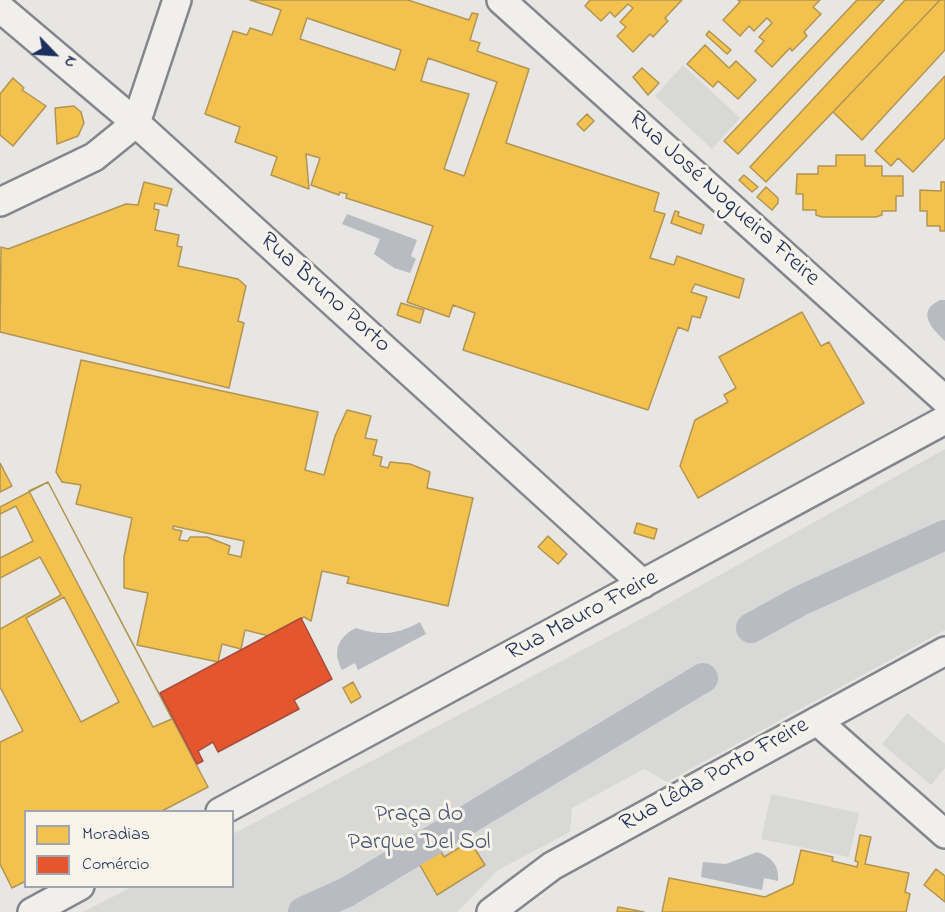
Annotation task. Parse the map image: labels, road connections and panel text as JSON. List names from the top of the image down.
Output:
{
  "streets": {
    "street": [
      "Rua José Nogueira Freire",
      "Rua Bruno Porto",
      "Rua Mauro Freire",
      "Rua Lêda Porto Freire"
    ]
  },
  "crossings": [
    ["Rua Bruno Porto", "Rua Mauro Freire"]
  ],
  "parks": ["Praça do Parque Del Sol"],
  "legend": ["Moradias", "Comércio"],
  "north": "bottom right"
}
